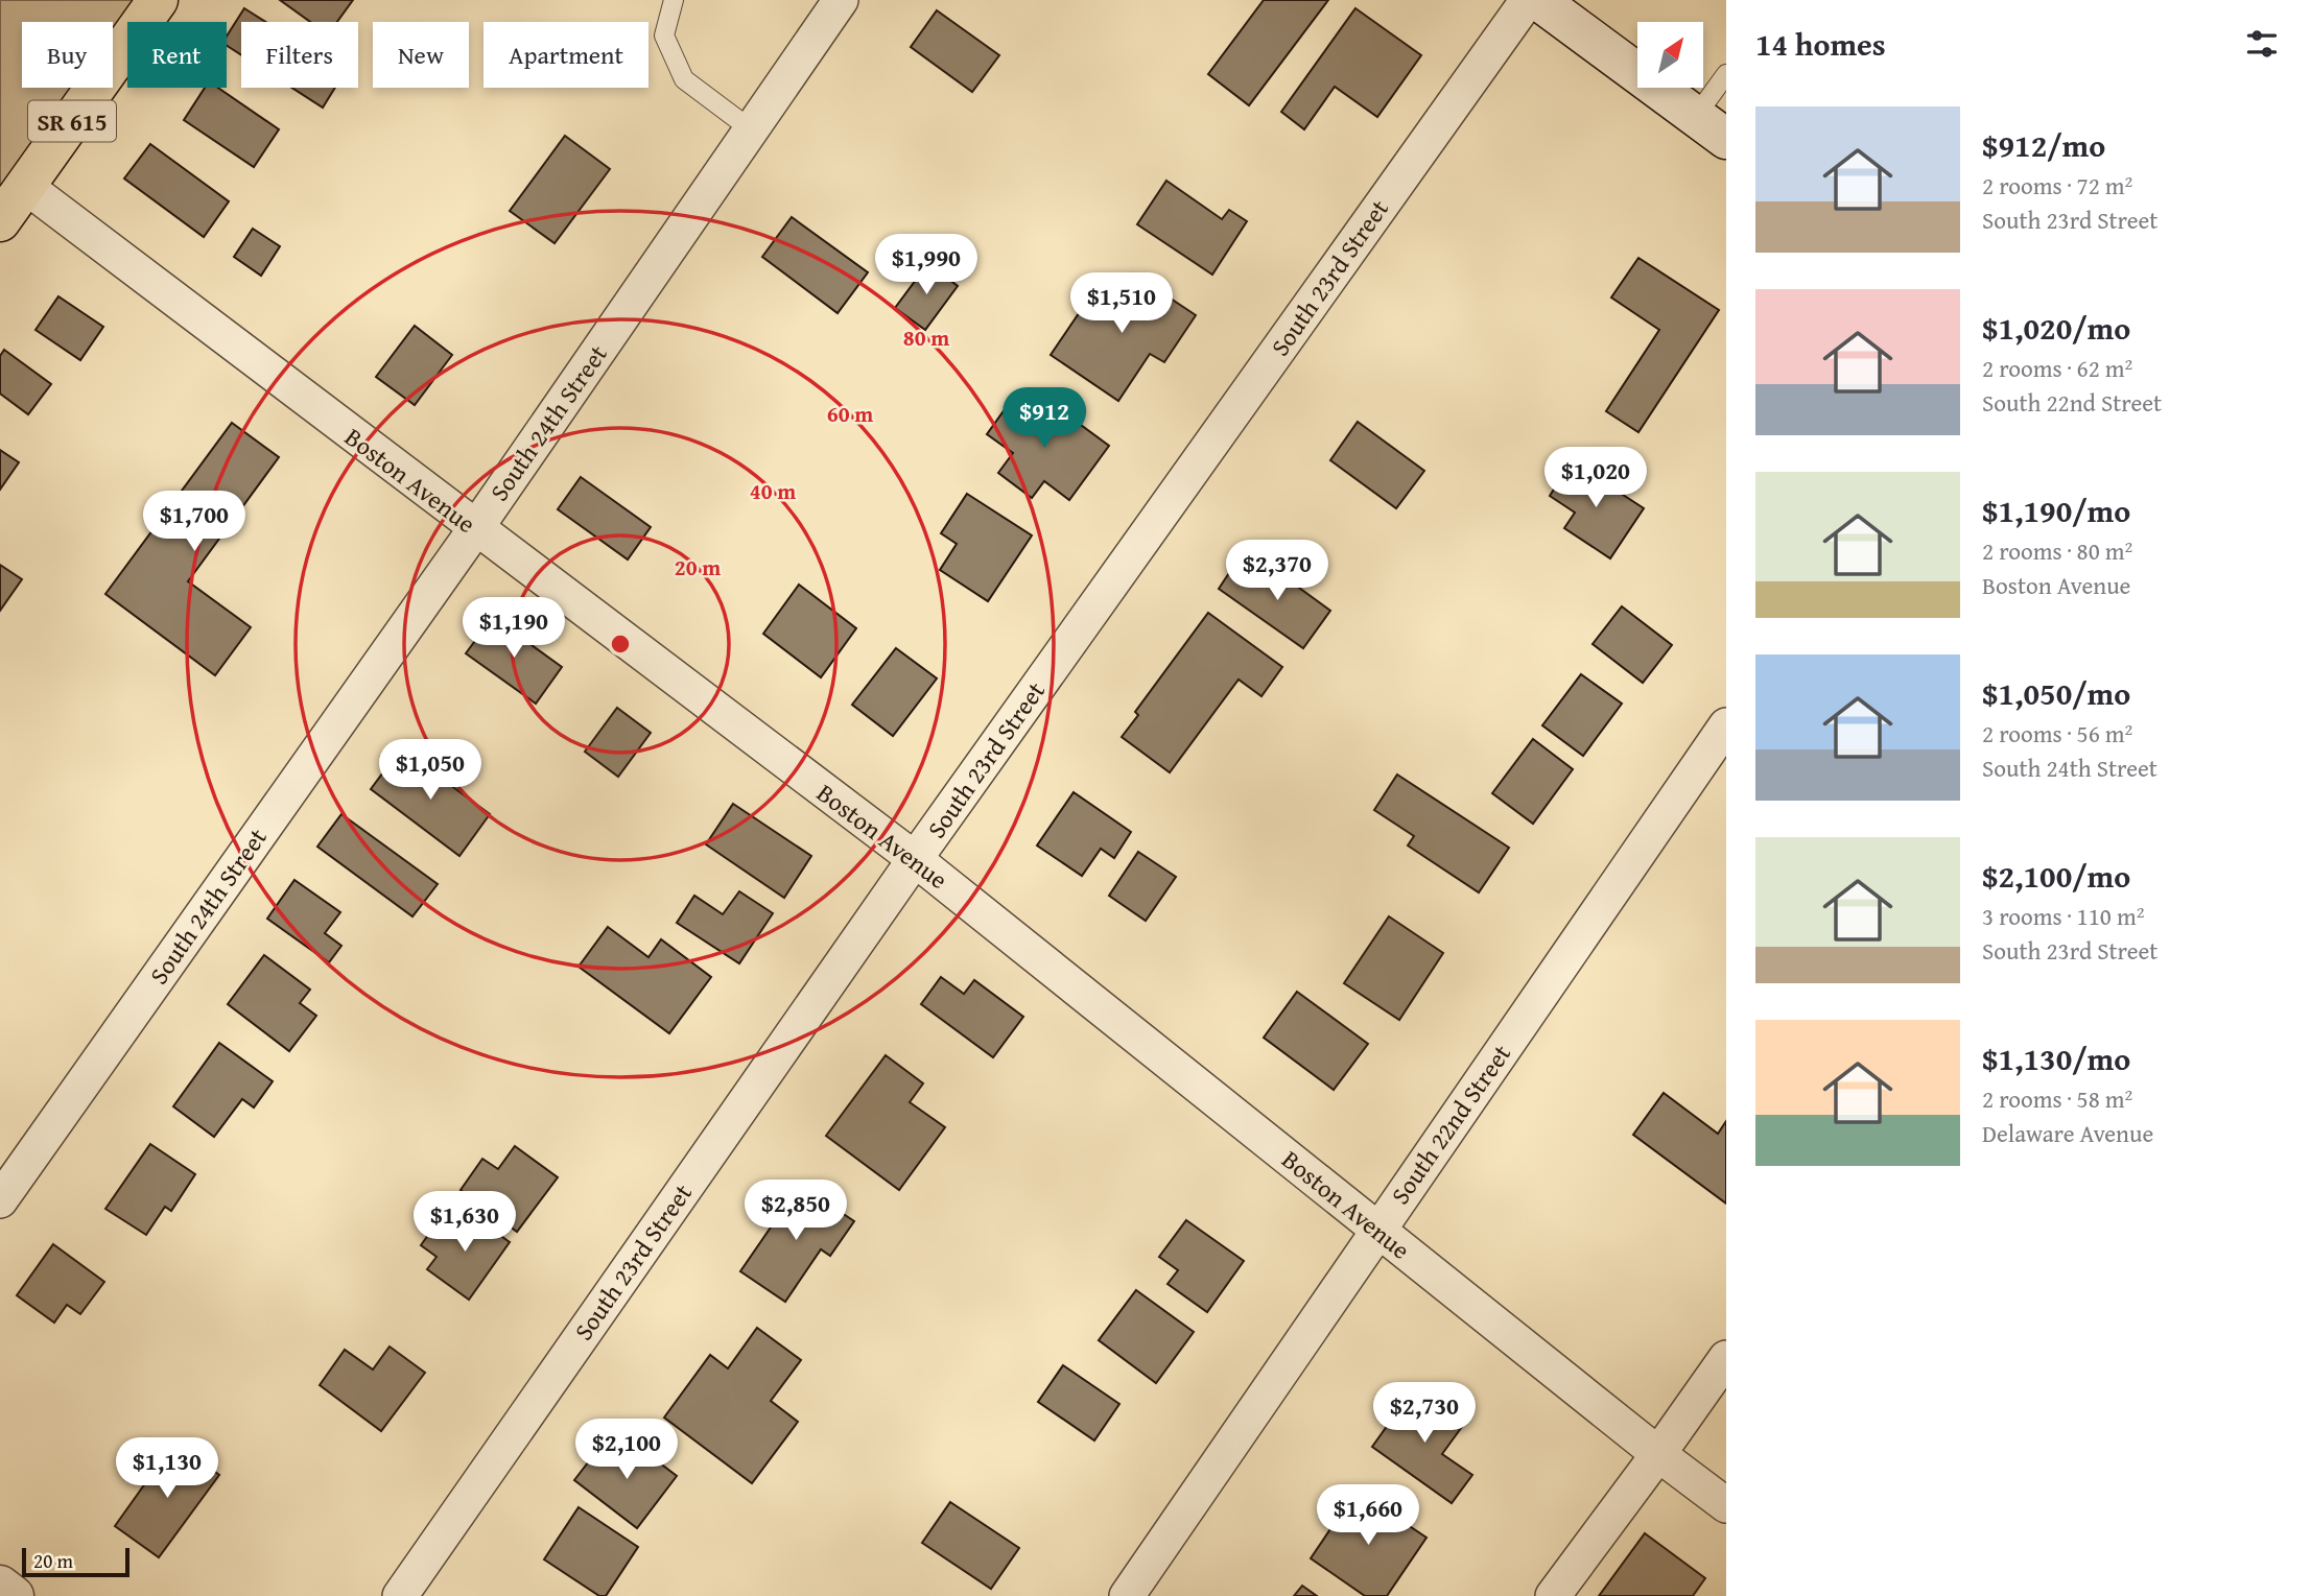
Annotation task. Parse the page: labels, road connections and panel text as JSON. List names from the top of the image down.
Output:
{
  "streets": {
    "main road": ["SR 615"],
    "street": [
      "South 23rd Street",
      "South 24th Street",
      "Boston Avenue",
      "South 22nd Street"
    ]
  },
  "crossings": [
    ["SR 615", "Boston Avenue"],
    ["South 23rd Street", "Boston Avenue"],
    ["South 24th Street", "Boston Avenue"],
    ["Boston Avenue", "South 22nd Street"]
  ],
  "scale_bar": "20 m",
  "north": "top right",
  "page": {
    "heading": "14 homes",
    "chip": [
      "Buy",
      "Rent",
      "Filters",
      "New",
      "Apartment"
    ],
    "list": [
      {
        "name": "$912/mo",
        "note": "2 rooms · 72 m² · South 23rd Street"
      },
      {
        "name": "$1,020/mo",
        "note": "2 rooms · 62 m² · South 22nd Street"
      },
      {
        "name": "$1,190/mo",
        "note": "2 rooms · 80 m² · Boston Avenue"
      },
      {
        "name": "$1,050/mo",
        "note": "2 rooms · 56 m² · South 24th Street"
      },
      {
        "name": "$2,100/mo",
        "note": "3 rooms · 110 m² · South 23rd Street"
      },
      {
        "name": "$1,130/mo",
        "note": "2 rooms · 58 m² · Delaware Avenue"
      }
    ],
    "price": [
      "$1,990",
      "$1,510",
      "$912",
      "$1,020",
      "$1,700",
      "$2,370",
      "$1,190",
      "$1,050",
      "$2,850",
      "$1,630",
      "$2,730",
      "$2,100",
      "$1,130",
      "$1,660"
    ],
    "scale": "20 m"
  },
  "rings": [
    "80 m",
    "60 m",
    "40 m",
    "20 m"
  ]
}
